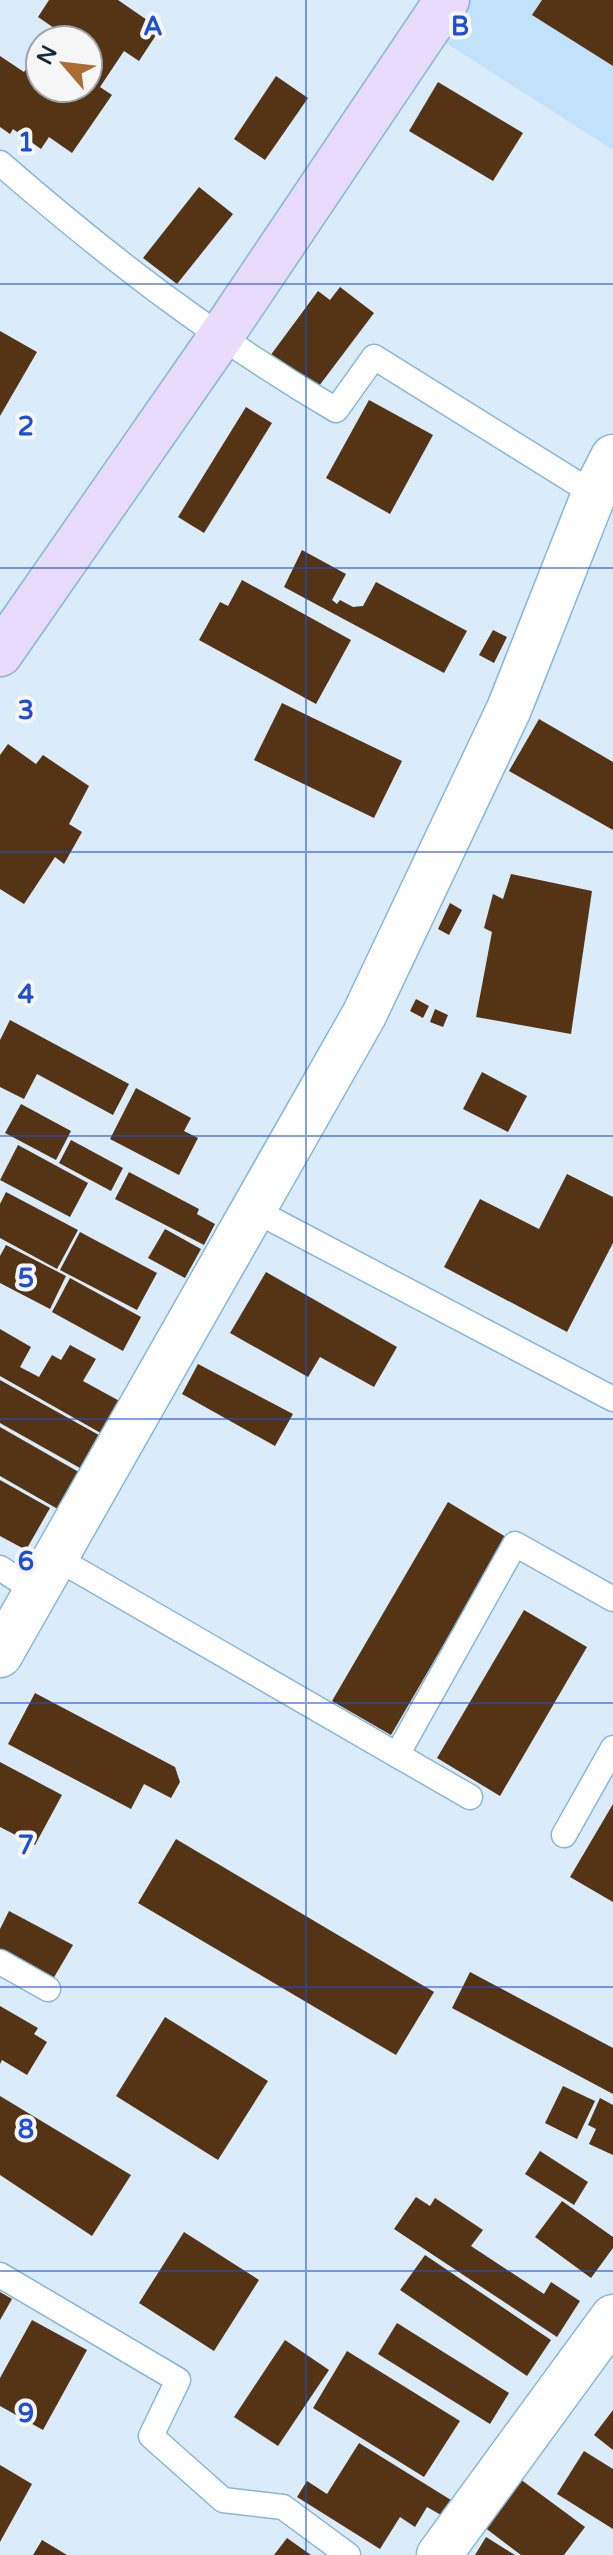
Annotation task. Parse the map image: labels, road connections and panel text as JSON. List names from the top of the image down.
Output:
{
  "north": "top left",
  "grid": {
    "columns": ["A", "B"],
    "rows": [
      "1",
      "2",
      "3",
      "4",
      "5",
      "6",
      "7",
      "8",
      "9"
    ]
  }
}
